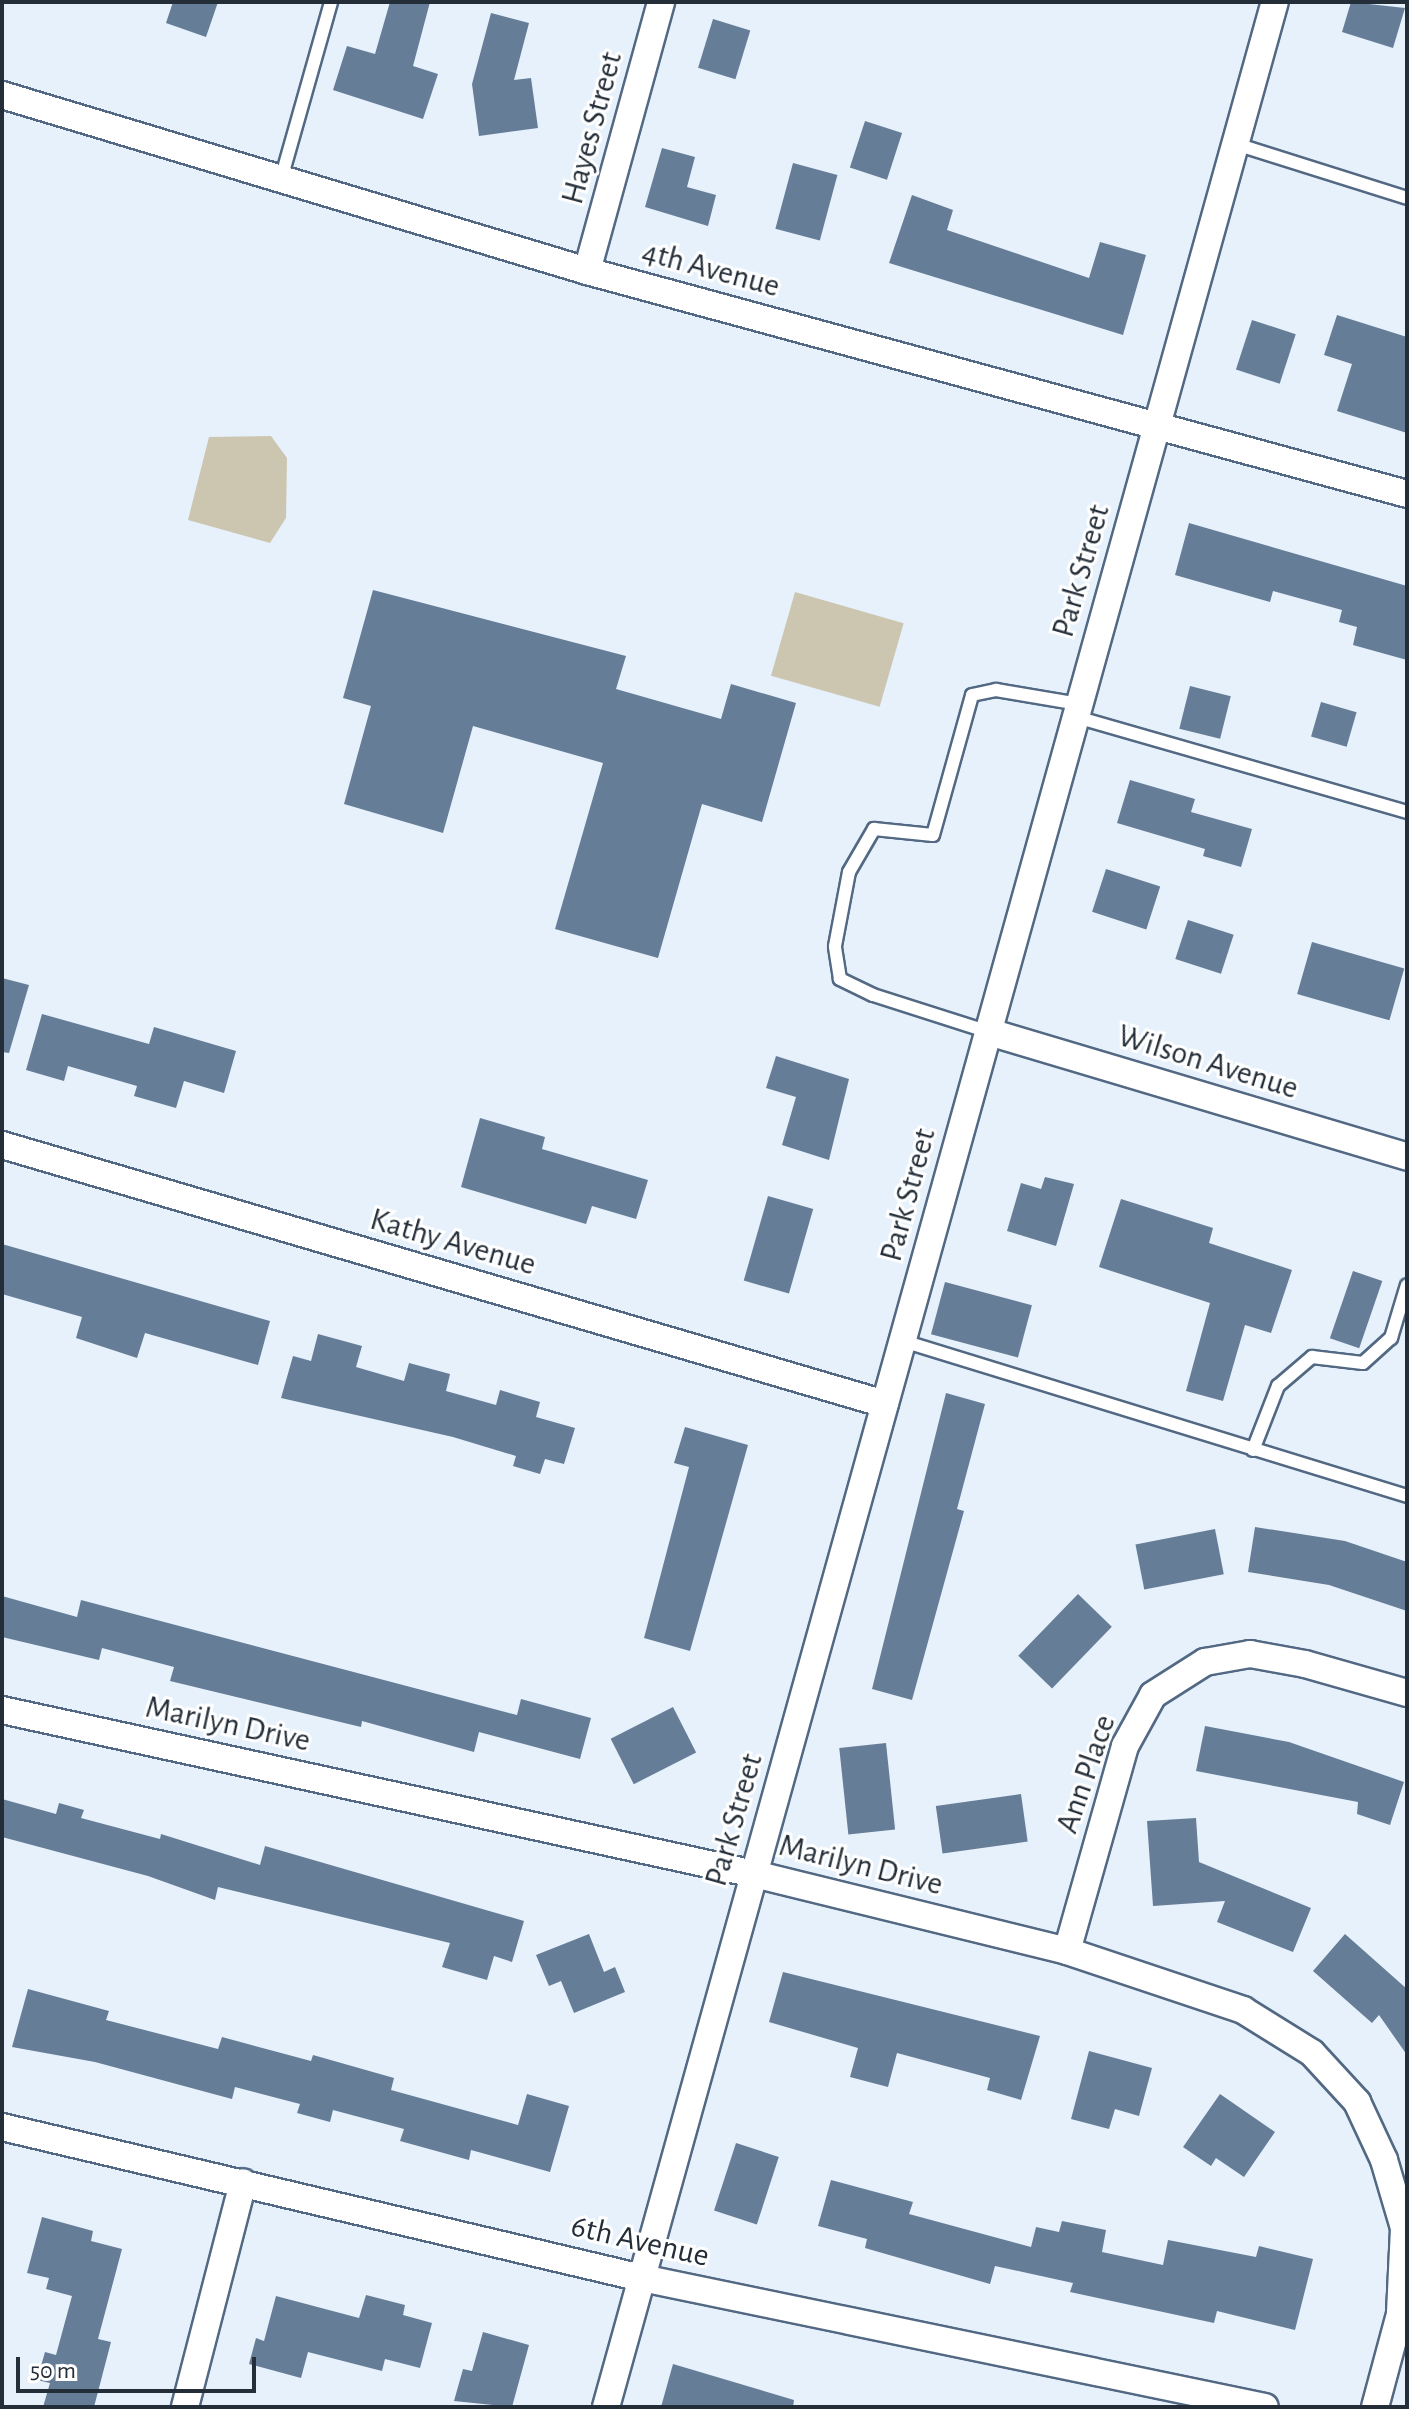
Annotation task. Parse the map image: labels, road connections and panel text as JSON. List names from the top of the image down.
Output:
{
  "streets": {
    "street": [
      "Hayes Street",
      "4th Avenue",
      "Park Street",
      "Wilson Avenue",
      "Kathy Avenue",
      "Marilyn Drive",
      "Ann Place",
      "6th Avenue"
    ]
  },
  "crossings": [
    ["Hayes Street", "4th Avenue"],
    ["4th Avenue", "Park Street"],
    ["Park Street", "Wilson Avenue"],
    ["Park Street", "Kathy Avenue"],
    ["Park Street", "Marilyn Drive"],
    ["Park Street", "6th Avenue"],
    ["Marilyn Drive", "Ann Place"]
  ],
  "scale_bar": "50 m"
}
